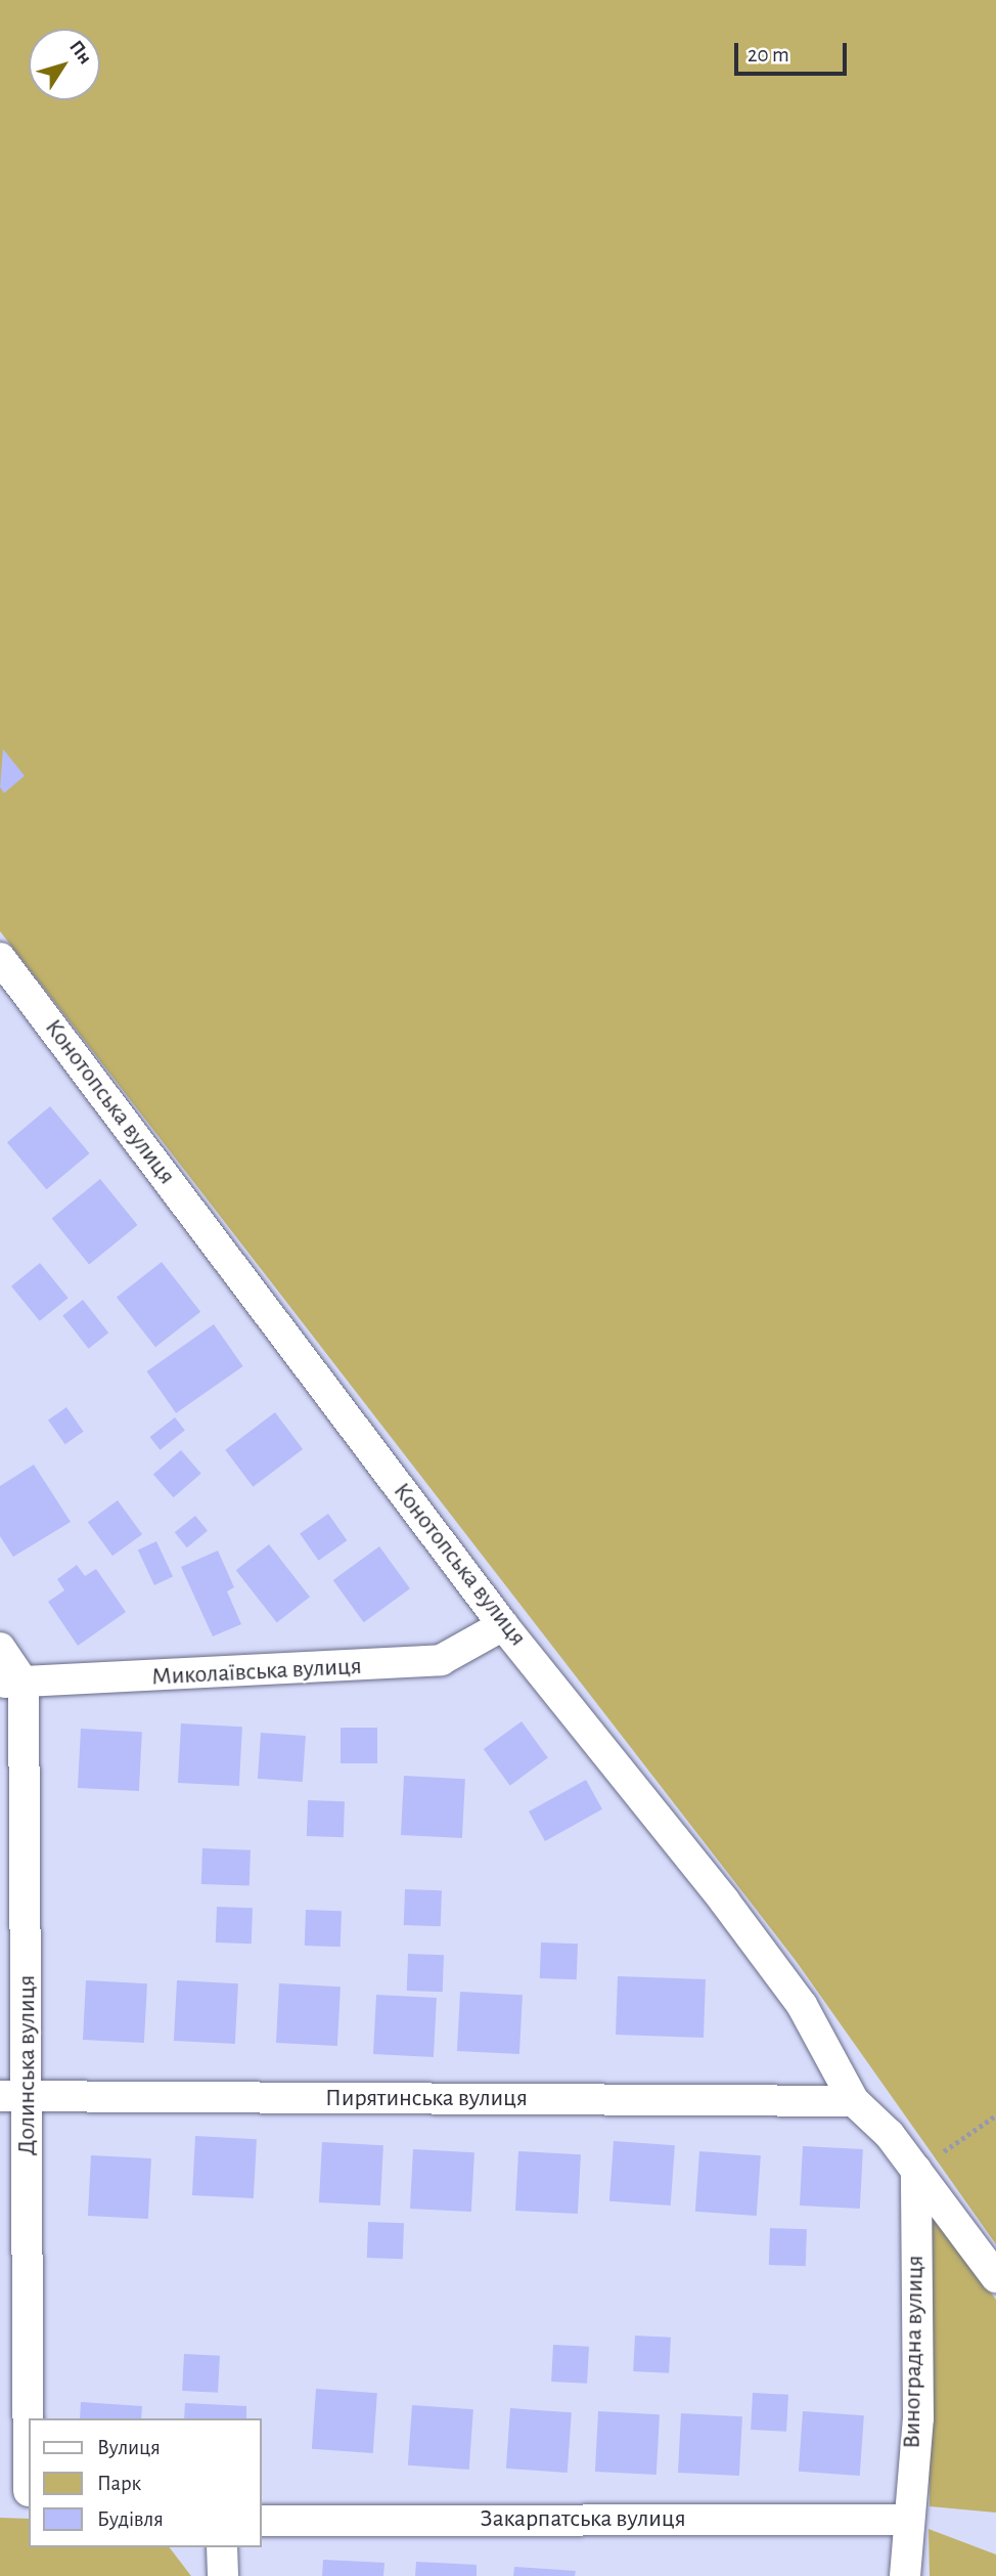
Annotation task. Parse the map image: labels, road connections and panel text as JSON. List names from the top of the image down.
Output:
{
  "streets": {
    "street": [
      "Конотопська вулиця",
      "Миколаївська вулиця",
      "Долинська вулиця",
      "Пирятинська вулиця",
      "Виноградна вулиця",
      "Закарпатська вулиця"
    ]
  },
  "crossings": [
    ["Конотопська вулиця", "Миколаївська вулиця"],
    ["Конотопська вулиця", "Пирятинська вулиця"],
    ["Конотопська вулиця", "Виноградна вулиця"],
    ["Миколаївська вулиця", "Долинська вулиця"],
    ["Долинська вулиця", "Пирятинська вулиця"],
    ["Виноградна вулиця", "Закарпатська вулиця"]
  ],
  "legend": ["Вулиця", "Парк", "Будівля"],
  "scale_bar": "20 m",
  "north": "top right"
}
